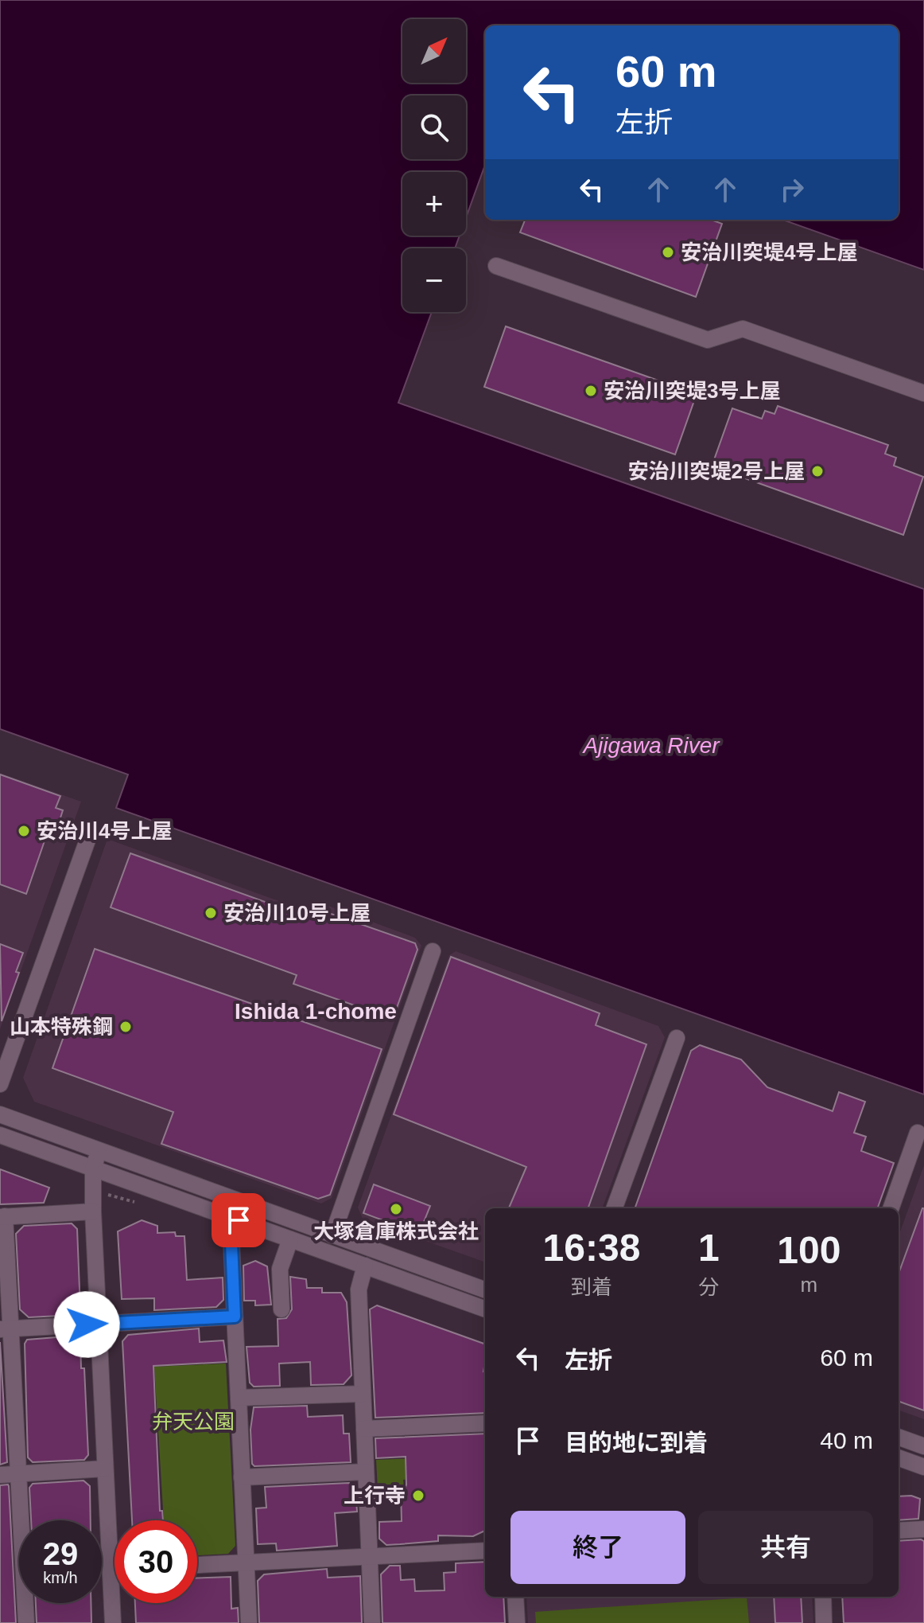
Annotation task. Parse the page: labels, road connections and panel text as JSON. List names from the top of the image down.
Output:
{
  "districts": ["Ishida 1-chome"],
  "water": ["Ajigawa River"],
  "parks": ["弁天公園"],
  "places": [
    "安治川突堤4号上屋",
    "安治川突堤3号上屋",
    "安治川突堤2号上屋",
    "安治川4号上屋",
    "安治川10号上屋",
    "山本特殊鋼",
    "大塚倉庫株式会社",
    "上行寺"
  ],
  "north": "top right",
  "page": {
    "map_buttons": ["+", "−"],
    "turn": ["60 m", "左折"],
    "eta": [
      "16:38",
      "到着",
      "1",
      "分",
      "100",
      "m"
    ],
    "list": [
      {
        "name": "左折",
        "value": "60 m"
      },
      {
        "name": "目的地に到着",
        "value": "40 m"
      }
    ],
    "buttons": ["終了", "共有"],
    "speed": "29 km/h",
    "limit": "30"
  }
}
